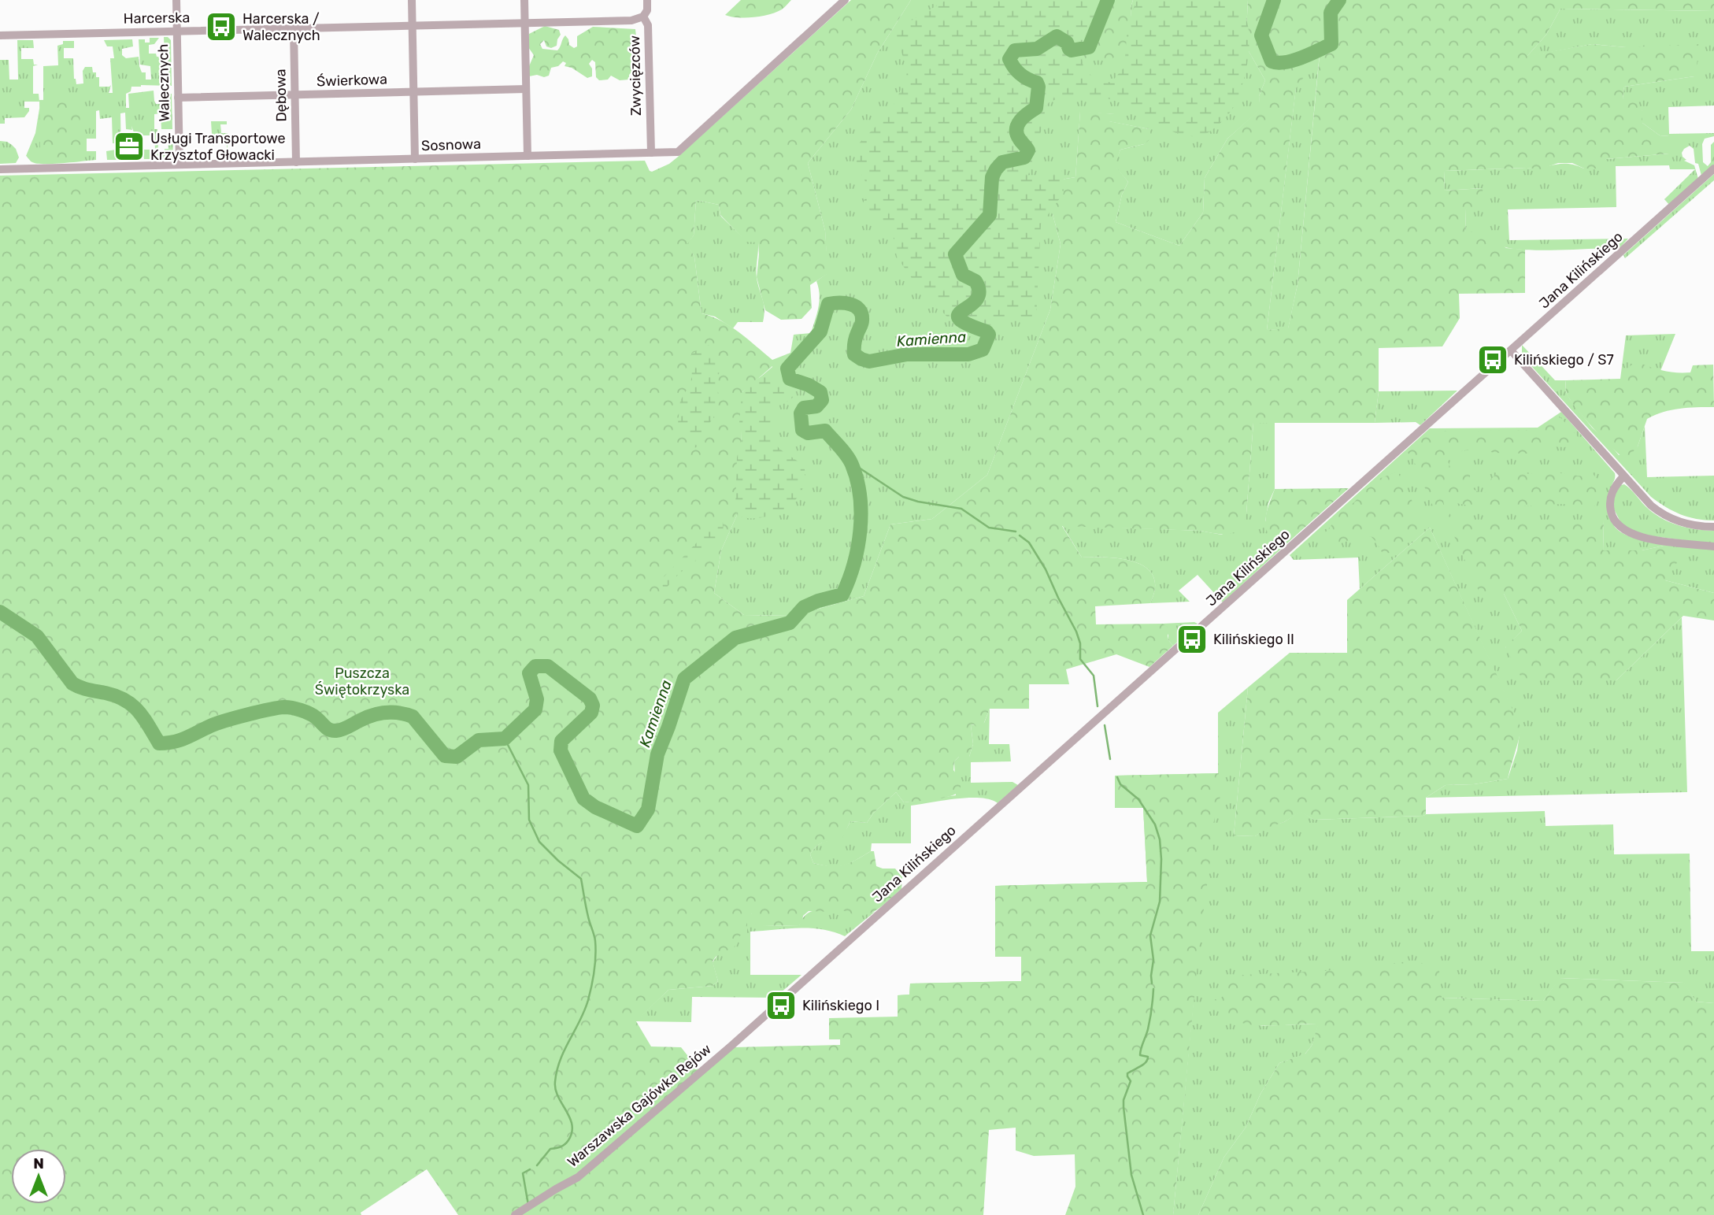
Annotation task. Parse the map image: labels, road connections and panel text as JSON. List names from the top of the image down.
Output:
{
  "streets": {
    "street": [
      "Harcerska",
      "Zwycięzców",
      "Świerkowa",
      "Walecznych",
      "Dębowa",
      "Sosnowa",
      "Jana Kilińskiego",
      "Warszawska Gajówka Rejów"
    ]
  },
  "crossings": [
    ["Harcerska", "Zwycięzców"],
    ["Harcerska", "Walecznych"],
    ["Harcerska", "Dębowa"],
    ["Zwycięzców", "Sosnowa"],
    ["Świerkowa", "Walecznych"],
    ["Świerkowa", "Dębowa"],
    ["Walecznych", "Sosnowa"],
    ["Dębowa", "Sosnowa"],
    ["Jana Kilińskiego", "Warszawska Gajówka Rejów"]
  ],
  "water": ["Kamienna"],
  "parks": ["Puszcza Świętokrzyska"],
  "places": {
    "bus stop": [
      "Harcerska / Walecznych",
      "Kilińskiego / S7",
      "Kilińskiego II",
      "Kilińskiego I"
    ],
    "office": ["Usługi Transportowe Krzysztof Głowacki"]
  },
  "north": "top"
}
